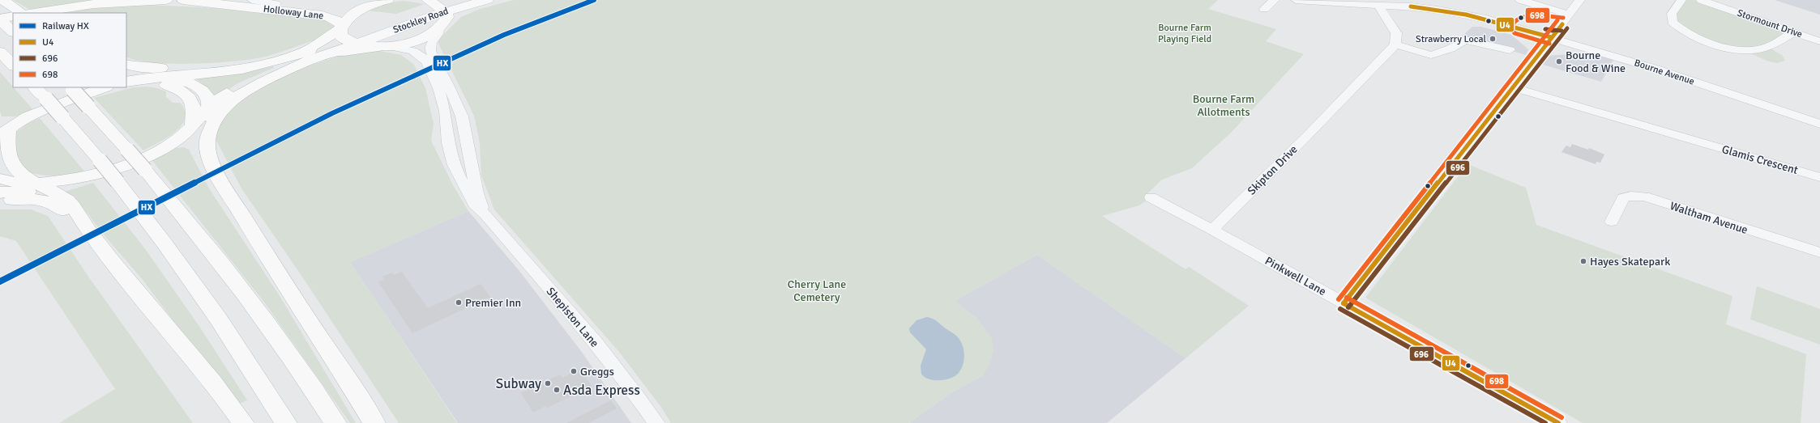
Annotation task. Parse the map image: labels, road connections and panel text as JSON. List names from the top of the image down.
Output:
{
  "streets": {
    "main road": ["Holloway Lane", "Stockley Road"],
    "street": [
      "Stormount Drive",
      "Bourne Avenue",
      "Glamis Crescent",
      "Skipton Drive",
      "Waltham Avenue",
      "Pinkwell Lane",
      "Shepiston Lane"
    ]
  },
  "crossings": [
    ["Holloway Lane", "Stockley Road"],
    ["Stockley Road", "Shepiston Lane"],
    ["Skipton Drive", "Pinkwell Lane"]
  ],
  "parks": ["Bourne Farm Playing Field", "Bourne Farm Allotments", "Cherry Lane Cemetery"],
  "places": [
    "Strawberry Local",
    "Bourne Food & Wine",
    "Hayes Skatepark",
    "Premier Inn",
    "Greggs",
    "Subway",
    "Asda Express"
  ],
  "lines": [
    "rail line HX",
    "transit line U4",
    "transit line 698",
    "transit line 696"
  ],
  "legend": [
    "Railway HX",
    "U4",
    "696",
    "698"
  ]
}
